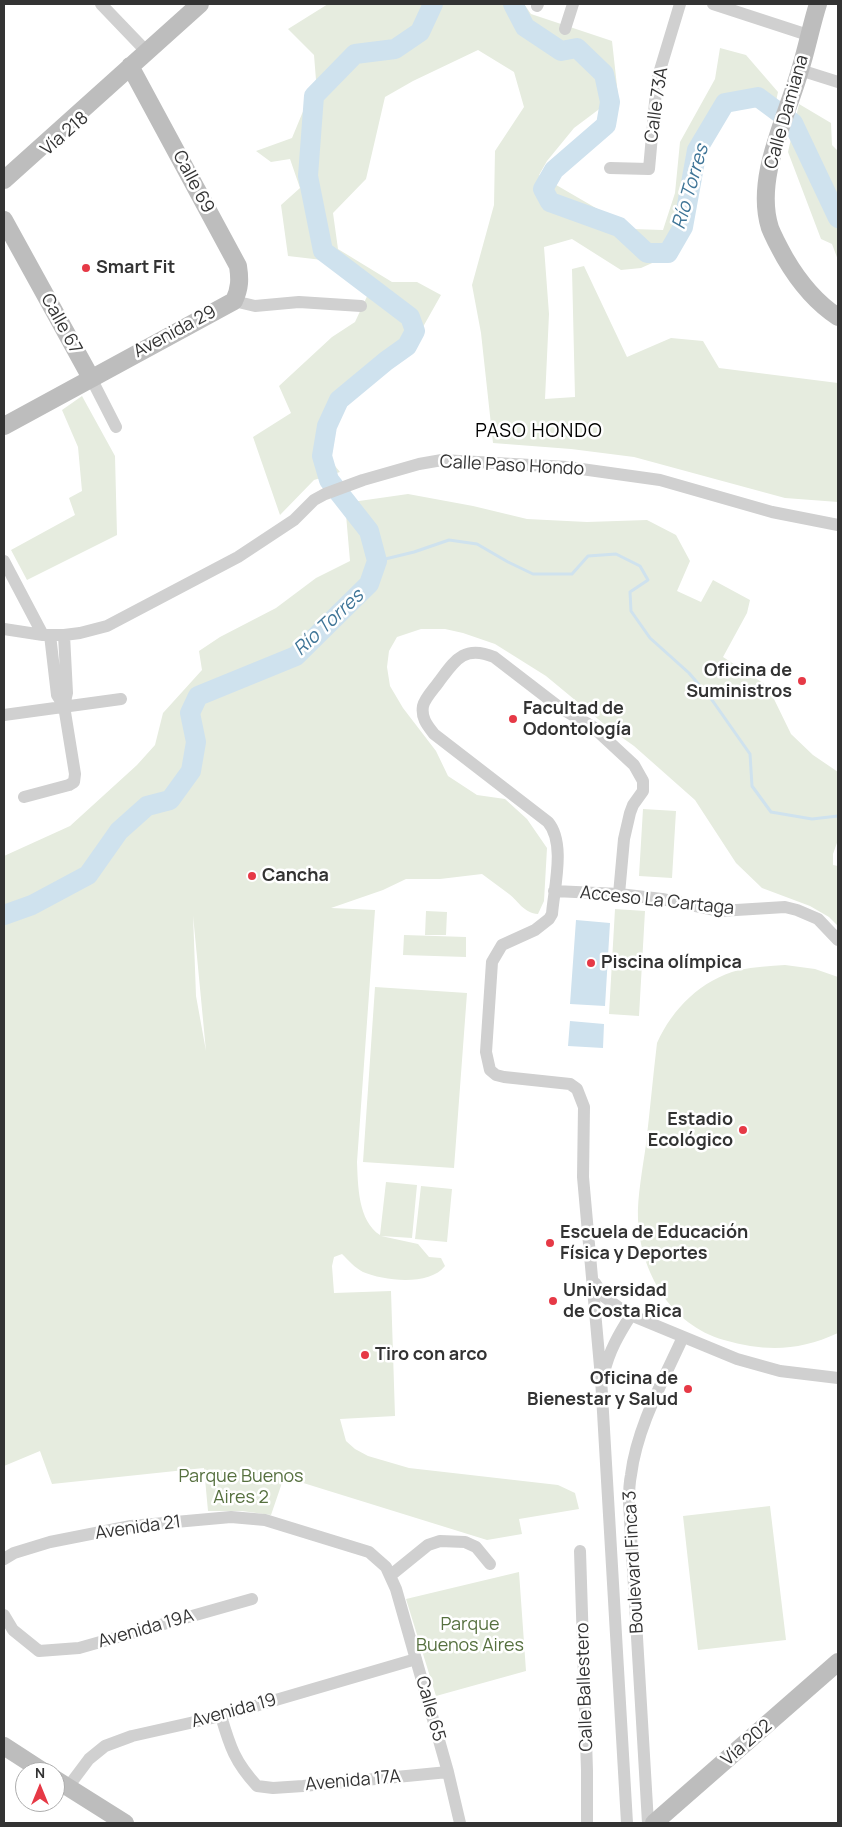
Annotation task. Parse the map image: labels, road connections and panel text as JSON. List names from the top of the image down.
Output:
{
  "streets": {
    "main road": [
      "Calle Damiana",
      "Vía 218",
      "Calle 69",
      "Calle 67",
      "Avenida 29",
      "Vía 202"
    ],
    "street": [
      "Calle 73A",
      "Calle Paso Hondo",
      "Acceso La Cartaga",
      "Avenida 21",
      "Boulevard Finca 3",
      "Avenida 19A",
      "Calle Ballestero",
      "Calle 65",
      "Avenida 19",
      "Avenida 17A"
    ]
  },
  "crossings": [
    ["Vía 218", "Calle 69"],
    ["Calle 69", "Avenida 29"],
    ["Calle 67", "Avenida 29"],
    ["Acceso La Cartaga", "Boulevard Finca 3"],
    ["Avenida 21", "Calle 65"],
    ["Calle 65", "Avenida 19"],
    ["Calle 65", "Avenida 17A"],
    ["Avenida 19", "Avenida 17A"]
  ],
  "districts": ["PASO HONDO"],
  "water": ["Río Torres"],
  "parks": ["Parque Buenos Aires 2", "Parque Buenos Aires"],
  "places": [
    "Smart Fit",
    "Oficina de Suministros",
    "Facultad de Odontología",
    "Cancha",
    "Piscina olímpica",
    "Estadio Ecológico",
    "Escuela de Educación Física y Deportes",
    "Universidad de Costa Rica",
    "Tiro con arco",
    "Oficina de Bienestar y Salud"
  ],
  "north": "top"
}
